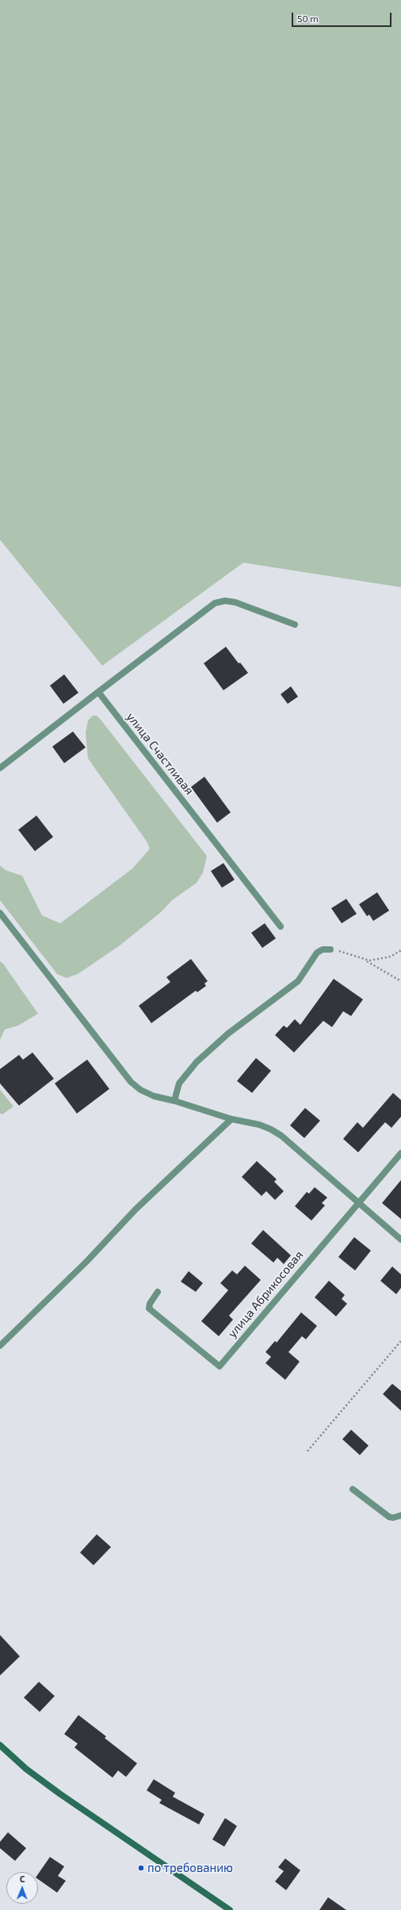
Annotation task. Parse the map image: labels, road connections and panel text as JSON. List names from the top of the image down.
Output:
{
  "streets": {
    "lane": ["улица Счастливая", "улица Абрикосовая"]
  },
  "places": ["по требованию"],
  "scale_bar": "50 m",
  "north": "top"
}
